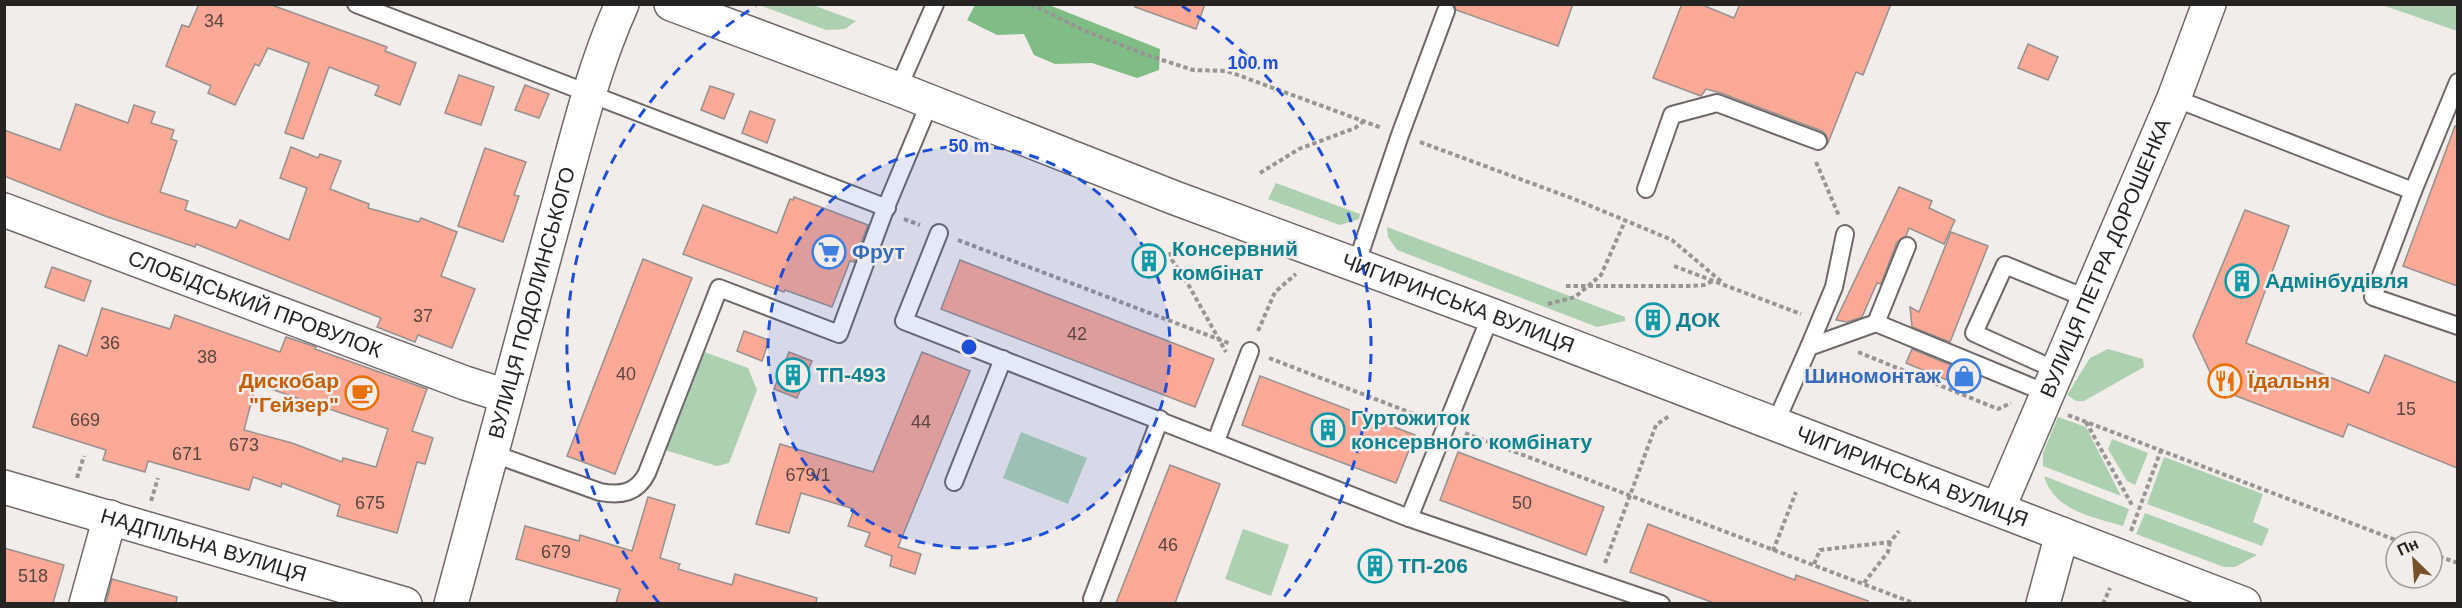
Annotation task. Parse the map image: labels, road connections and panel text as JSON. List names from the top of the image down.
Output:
{
  "streets": {
    "street": [
      "ВУЛИЦЯ ПЕТРА ДОРОШЕНКА",
      "ВУЛИЦЯ ПОДОЛИНСЬКОГО",
      "ЧИГИРИНСЬКА ВУЛИЦЯ",
      "СЛОБІДСЬКИЙ ПРОВУЛОК",
      "НАДПІЛЬНА ВУЛИЦЯ"
    ]
  },
  "crossings": [
    ["ВУЛИЦЯ ПЕТРА ДОРОШЕНКА", "ЧИГИРИНСЬКА ВУЛИЦЯ"],
    ["ВУЛИЦЯ ПОДОЛИНСЬКОГО", "СЛОБІДСЬКИЙ ПРОВУЛОК"]
  ],
  "places": {
    "supermarket": ["Фрут"],
    "building": [
      "Консервний комбінат",
      "Адмінбудівля",
      "ДОК",
      "ТП-493",
      "Гуртожиток консервного комбінату",
      "ТП-206"
    ],
    "shop": ["Шиномонтаж"],
    "restaurant": ["Їдальня"],
    "cafe": ["Дискобар \"Гейзер\""]
  },
  "house_numbers": [
    "34",
    "37",
    "42",
    "36",
    "38",
    "40",
    "15",
    "669",
    "44",
    "673",
    "671",
    "679/1",
    "675",
    "50",
    "46",
    "679",
    "518"
  ],
  "north": "top left",
  "rings": ["100 m", "50 m"]
}
